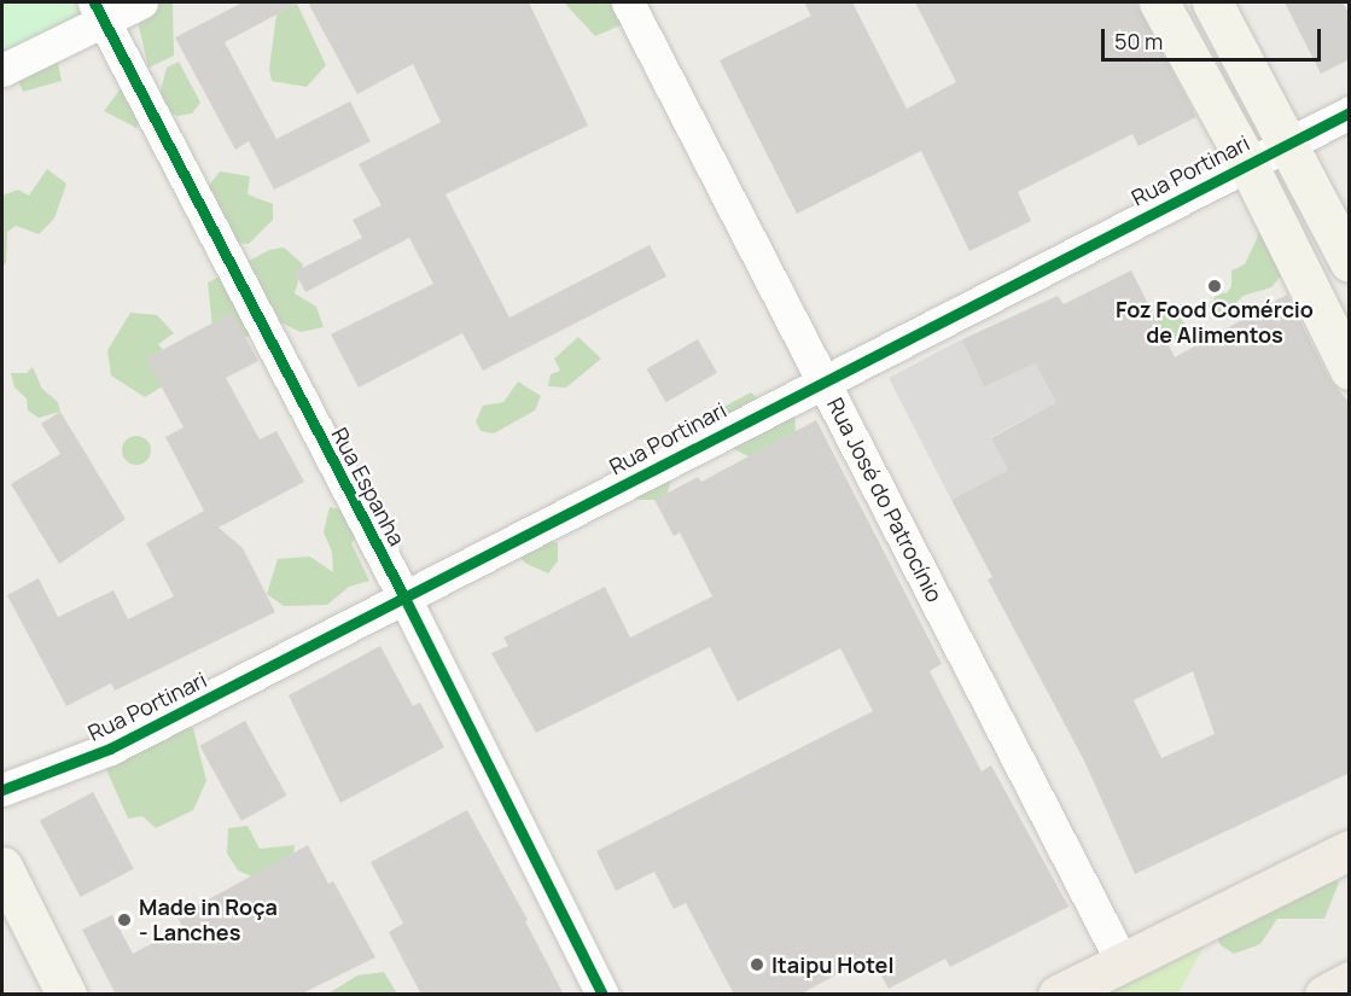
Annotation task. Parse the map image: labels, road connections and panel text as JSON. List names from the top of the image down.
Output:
{
  "streets": {
    "street": ["Rua Portinari", "Rua Espanha", "Rua José do Patrocínio"]
  },
  "crossings": [
    ["Rua Portinari", "Rua Espanha"],
    ["Rua Portinari", "Rua José do Patrocínio"]
  ],
  "places": ["Foz Food Comércio de Alimentos", "Made in Roça - Lanches", "Itaipu Hotel"],
  "scale_bar": "50 m"
}
